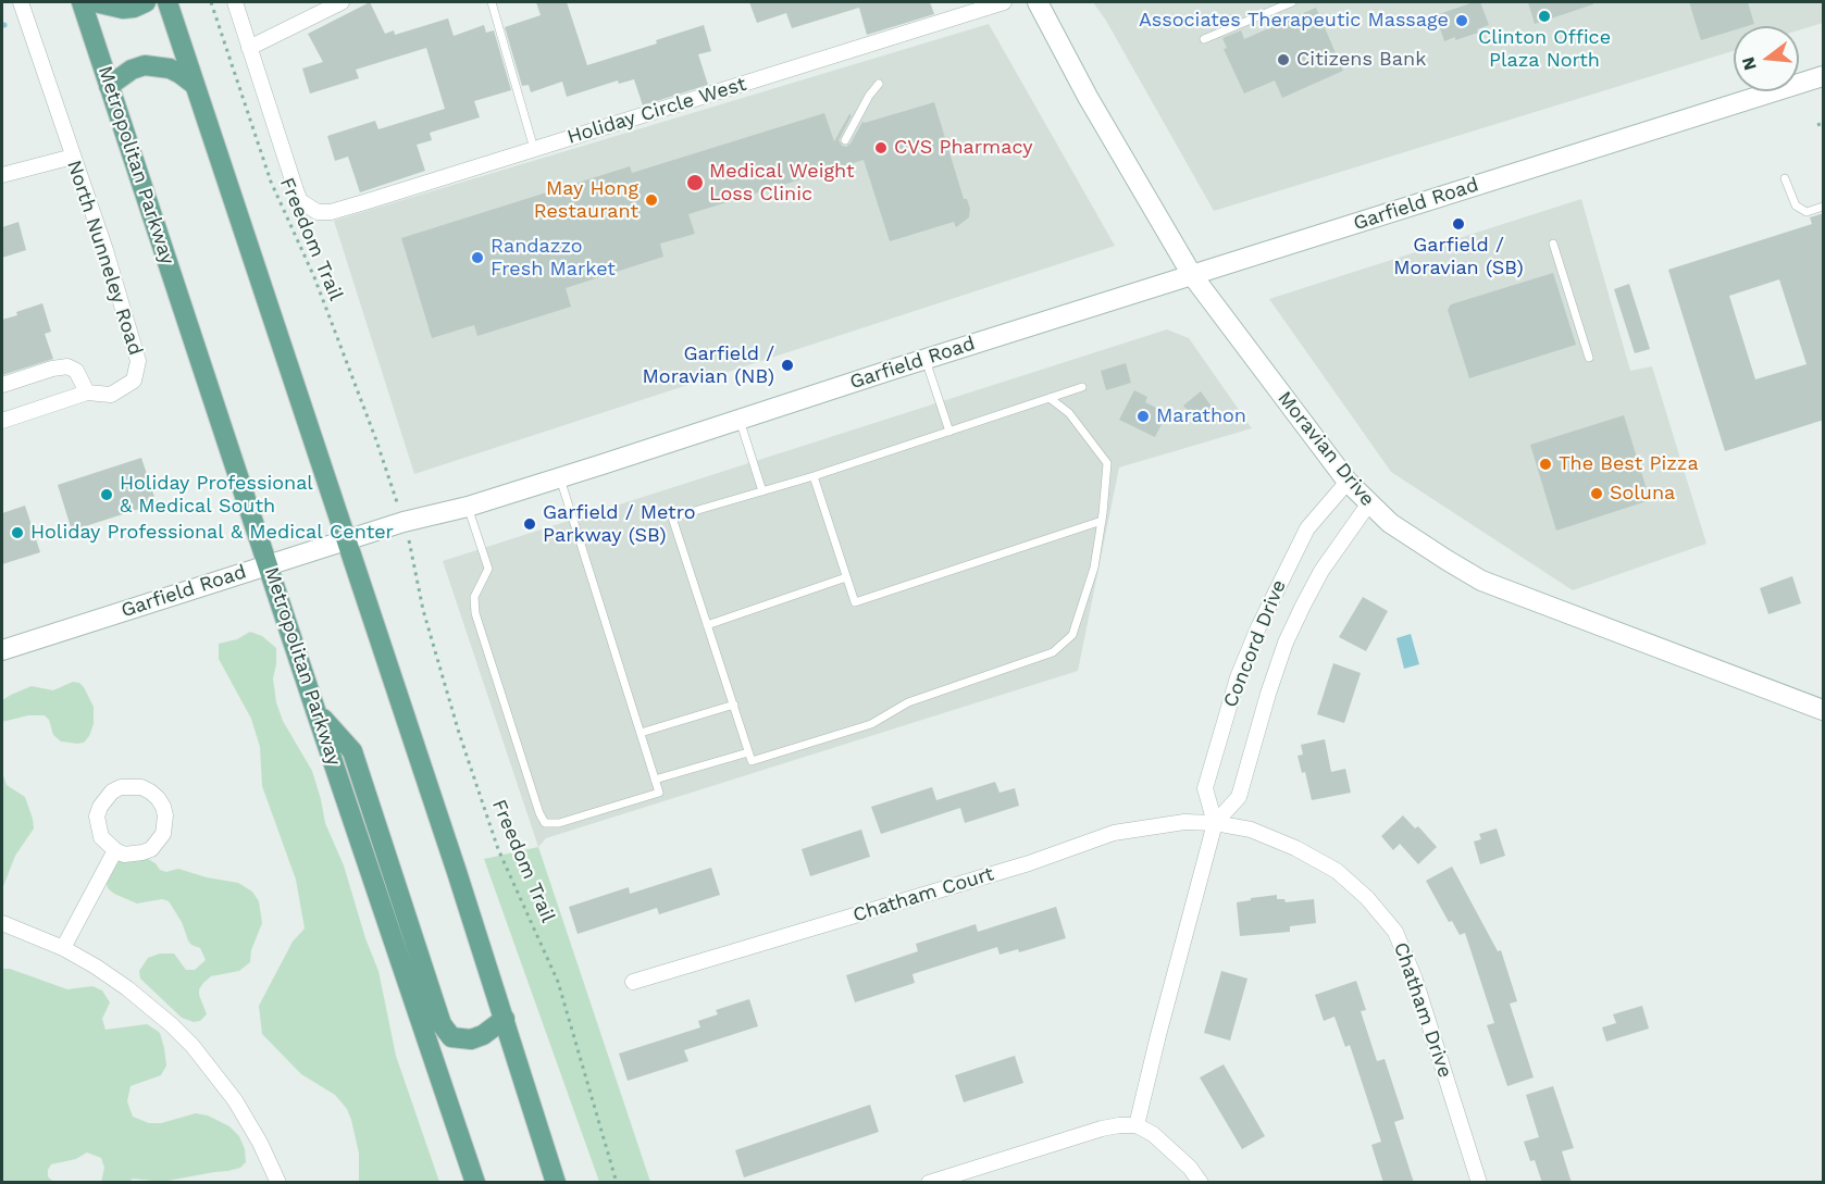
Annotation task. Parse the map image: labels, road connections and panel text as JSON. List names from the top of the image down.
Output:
{
  "streets": {
    "main road": ["Metropolitan Parkway", "Garfield Road", "Moravian Drive"],
    "street": [
      "Holiday Circle West",
      "North Nunneley Road",
      "Concord Drive",
      "Chatham Court",
      "Chatham Drive"
    ],
    "path": ["Freedom Trail"]
  },
  "crossings": [
    ["Metropolitan Parkway", "Garfield Road"],
    ["Garfield Road", "Moravian Drive"],
    ["Moravian Drive", "Concord Drive"],
    ["Concord Drive", "Chatham Court"],
    ["Concord Drive", "Chatham Drive"],
    ["Chatham Court", "Chatham Drive"]
  ],
  "places": [
    "Clinton Office Plaza North",
    "Associates Therapeutic Massage",
    "Citizens Bank",
    "CVS Pharmacy",
    "Medical Weight Loss Clinic",
    "May Hong Restaurant",
    "Garfield / Moravian (SB)",
    "Randazzo Fresh Market",
    "Garfield / Moravian (NB)",
    "Marathon",
    "The Best Pizza",
    "Soluna",
    "Holiday Professional & Medical South",
    "Garfield / Metro Parkway (SB)",
    "Holiday Professional & Medical Center"
  ],
  "north": "left"
}
